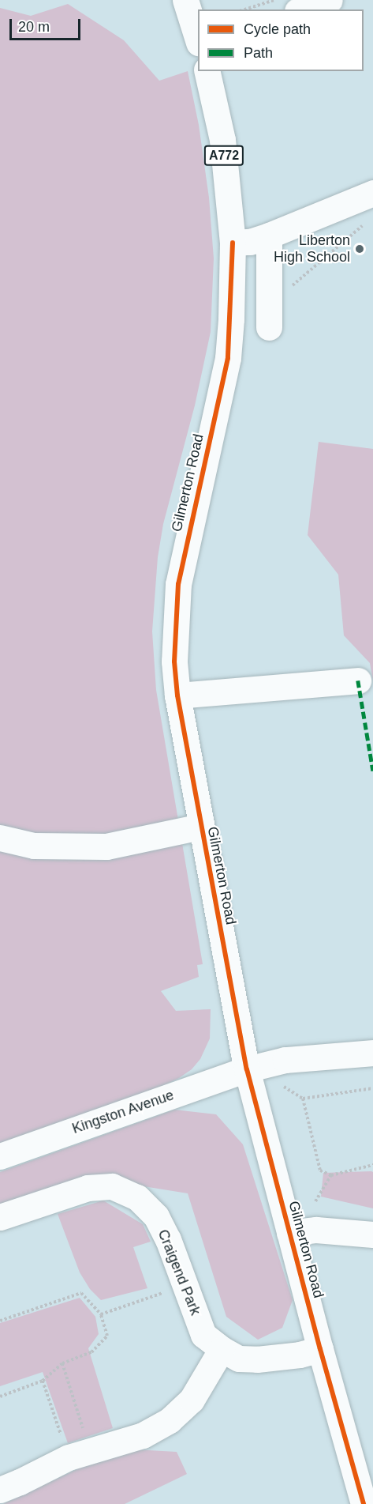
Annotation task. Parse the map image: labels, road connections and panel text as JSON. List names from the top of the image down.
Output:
{
  "streets": {
    "main road": [
      "A772",
      "Gilmerton Road",
      "Kingston Avenue",
      "Craigend Park"
    ]
  },
  "crossings": [
    ["Gilmerton Road", "Kingston Avenue"],
    ["Gilmerton Road", "Craigend Park"]
  ],
  "places": ["Liberton High School"],
  "legend": ["Cycle path", "Path"],
  "scale_bar": "20 m"
}
